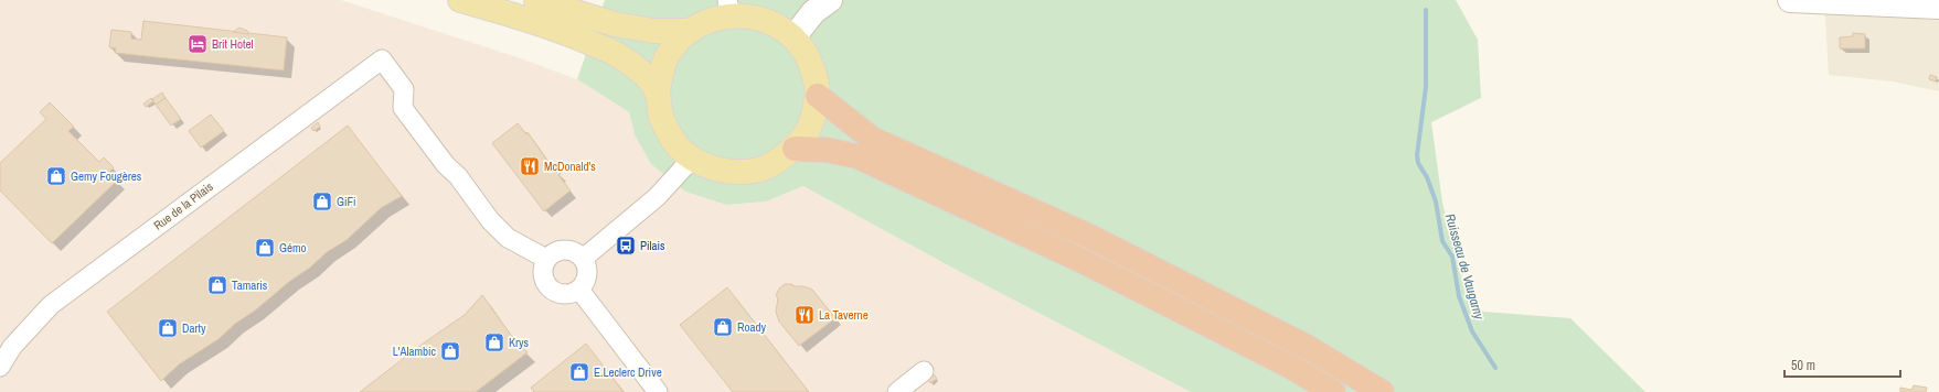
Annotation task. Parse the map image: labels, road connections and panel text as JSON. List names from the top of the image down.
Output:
{
  "streets": {
    "street": ["Rue de la Pilais"]
  },
  "water": ["Ruisseau de Vaugarny"],
  "places": {
    "hotel": ["Brit Hotel"],
    "restaurant": ["McDonald's", "La Taverne"],
    "shop": [
      "Gemy Fougères",
      "GiFi",
      "Gémo",
      "Tamaris",
      "Roady",
      "Darty",
      "Krys",
      "L'Alambic",
      "E.Leclerc Drive"
    ],
    "bus stop": ["Pilais"]
  },
  "scale_bar": "50 m"
}
